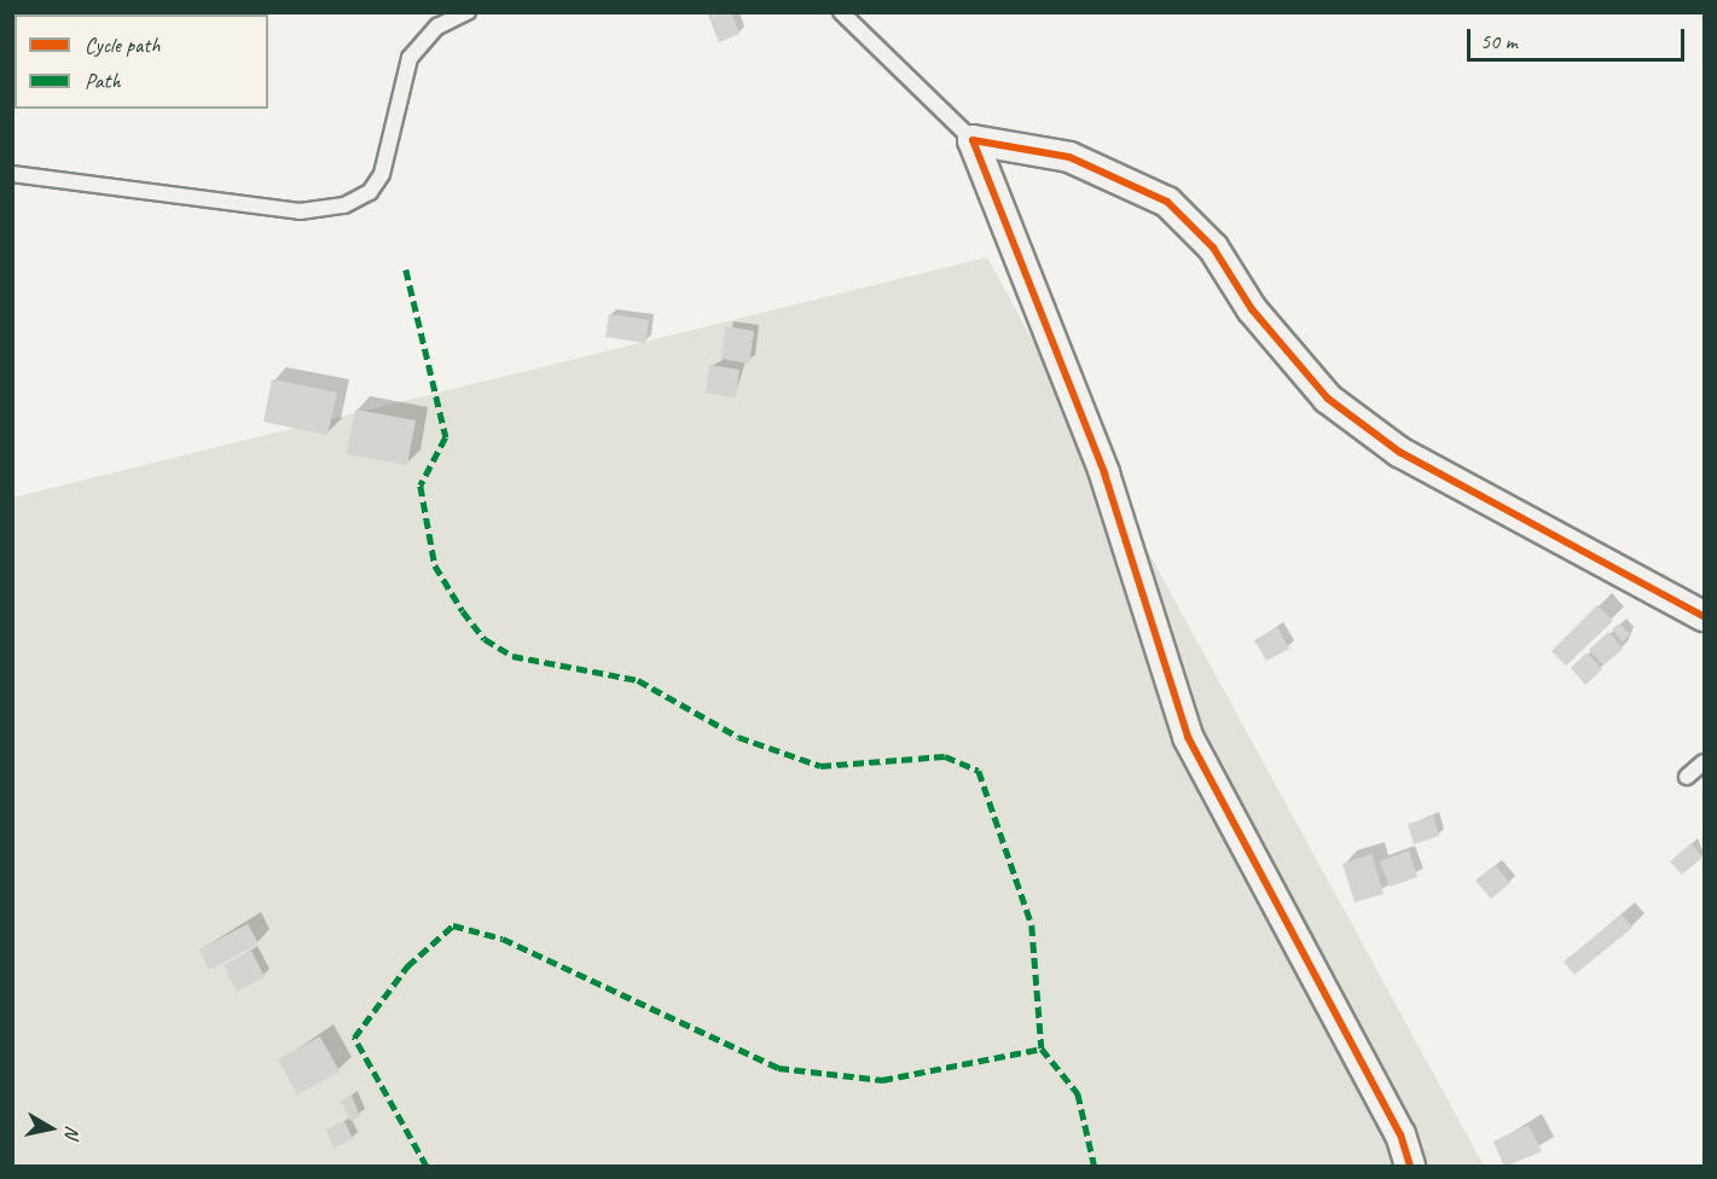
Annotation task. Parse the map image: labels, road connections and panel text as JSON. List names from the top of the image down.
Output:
{
  "legend": ["Cycle path", "Path"],
  "scale_bar": "50 m",
  "north": "right"
}
